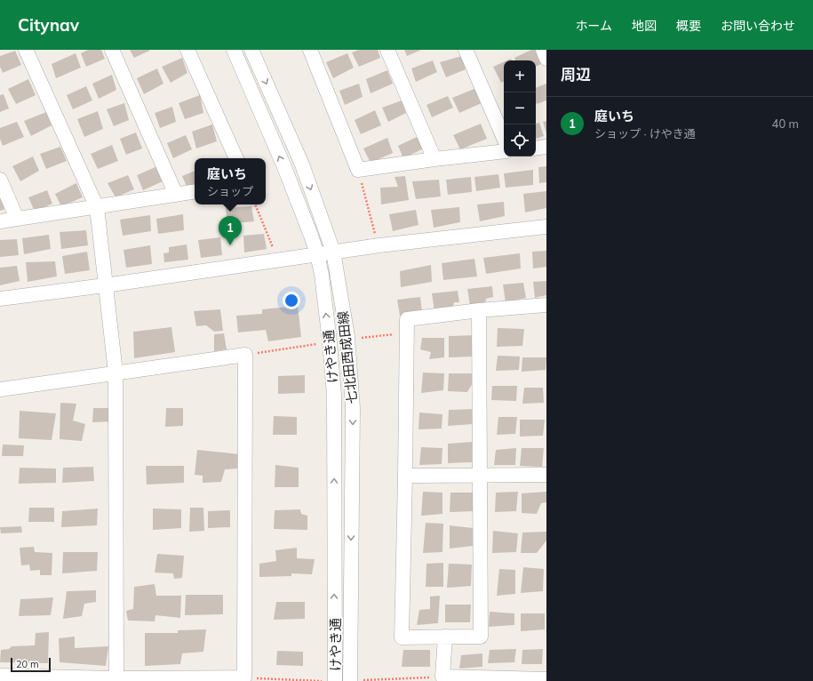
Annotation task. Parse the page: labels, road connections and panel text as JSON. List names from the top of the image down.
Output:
{
  "streets": {
    "street": ["けやき通", "七北田西成田線"]
  },
  "scale_bar": "20 m",
  "page": {
    "header": "Citynav",
    "nav": [
      "ホーム",
      "地図",
      "概要",
      "お問い合わせ"
    ],
    "heading": "周辺",
    "map_buttons": ["+", "−"],
    "list": [
      {
        "mark": "1",
        "name": "庭いち",
        "note": "ショップ · けやき通",
        "value": "40 m"
      }
    ],
    "popup": ["庭いち", "ショップ"],
    "pins": "1",
    "scale": "20 m"
  }
}
